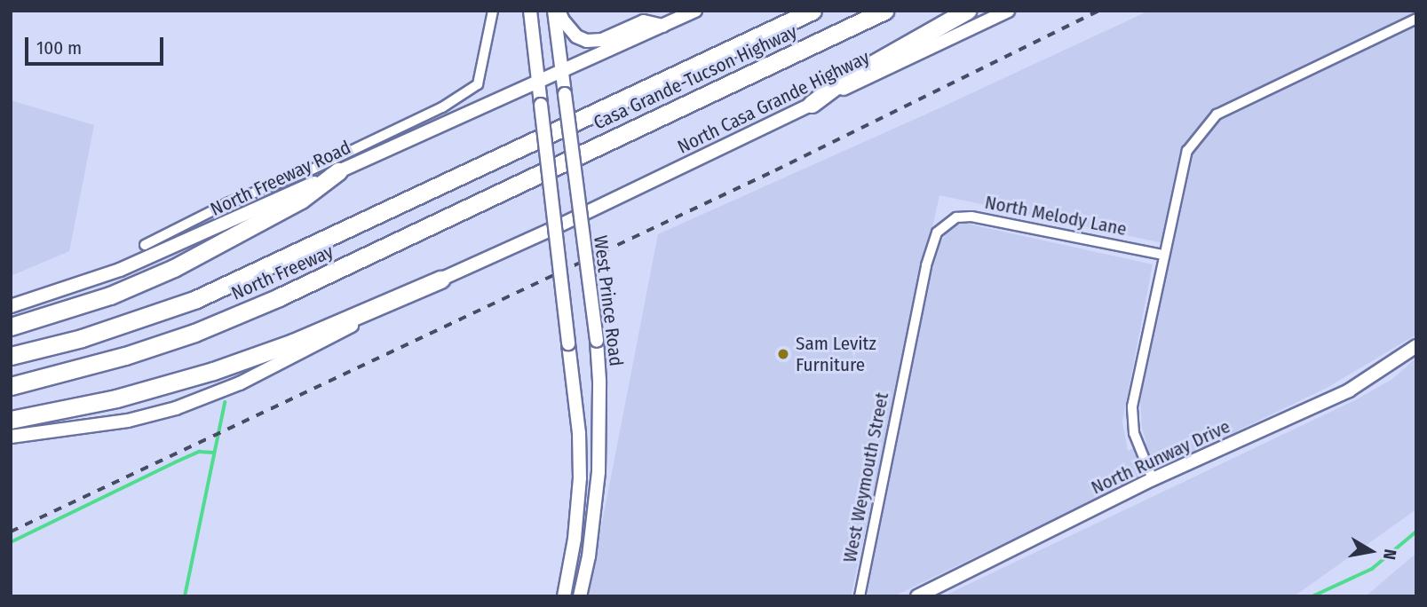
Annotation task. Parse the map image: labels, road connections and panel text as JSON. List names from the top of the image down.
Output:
{
  "streets": {
    "highway": ["Casa Grande-Tucson Highway", "North Freeway"],
    "main road": [
      "North Casa Grande Highway",
      "North Freeway Road",
      "West Prince Road",
      "North Runway Drive"
    ],
    "street": ["North Melody Lane", "West Weymouth Street"]
  },
  "crossings": [
    ["Casa Grande-Tucson Highway", "North Freeway"],
    ["North Casa Grande Highway", "West Prince Road"],
    ["North Freeway Road", "West Prince Road"],
    ["North Melody Lane", "West Weymouth Street"]
  ],
  "places": ["Sam Levitz Furniture"],
  "scale_bar": "100 m",
  "north": "right"
}
